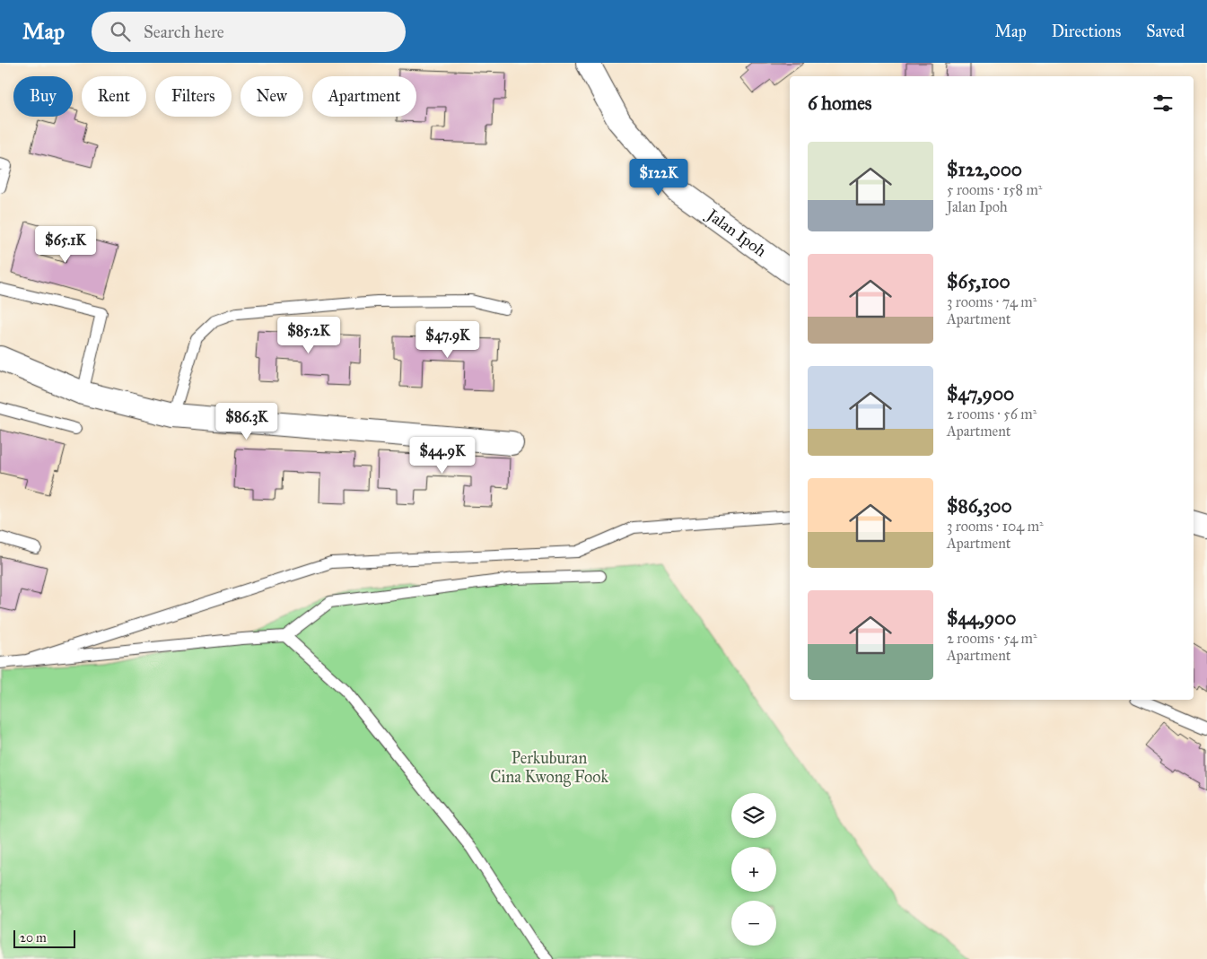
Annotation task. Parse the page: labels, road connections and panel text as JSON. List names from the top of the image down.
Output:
{
  "streets": {
    "street": ["Jalan Ipoh"]
  },
  "parks": ["Perkuburan Cina Kwong Fook"],
  "scale_bar": "20 m",
  "page": {
    "header": "Map",
    "search": "Search here",
    "nav": ["Map", "Directions", "Saved"],
    "chip": [
      "Buy",
      "Rent",
      "Filters",
      "New",
      "Apartment"
    ],
    "heading": "6 homes",
    "list": [
      {
        "name": "$122,000",
        "note": "5 rooms · 158 m² · Jalan Ipoh"
      },
      {
        "name": "$65,100",
        "note": "3 rooms · 74 m² · Apartment"
      },
      {
        "name": "$47,900",
        "note": "2 rooms · 56 m² · Apartment"
      },
      {
        "name": "$86,300",
        "note": "3 rooms · 104 m² · Apartment"
      },
      {
        "name": "$44,900",
        "note": "2 rooms · 54 m² · Apartment"
      }
    ],
    "price": [
      "$122K",
      "$65.1K",
      "$85.2K",
      "$47.9K",
      "$86.3K",
      "$44.9K"
    ],
    "map_buttons": ["+", "−"],
    "scale": "20 m"
  }
}
